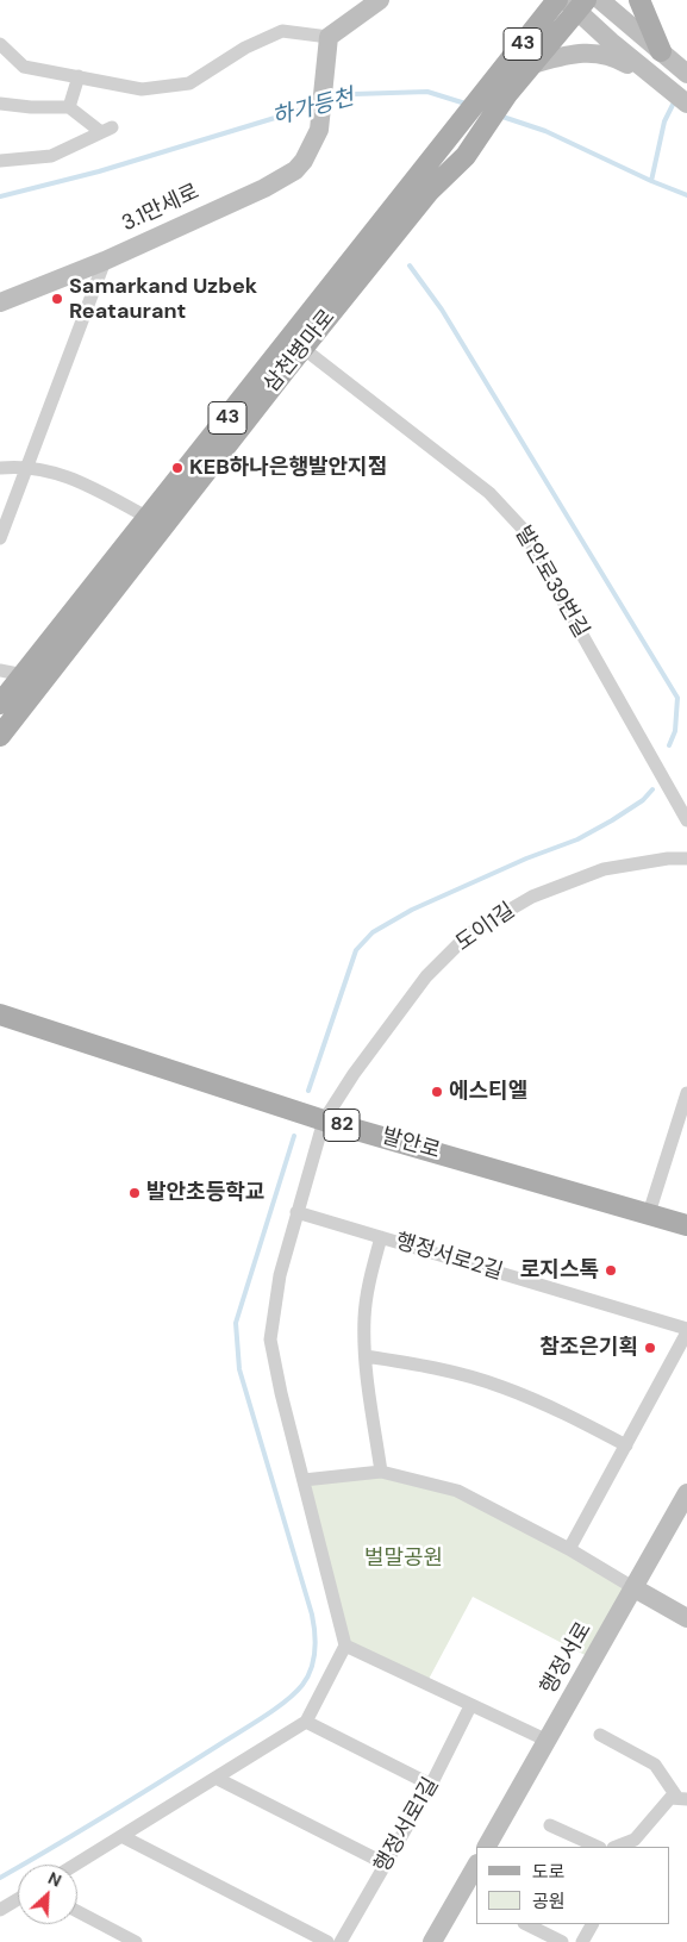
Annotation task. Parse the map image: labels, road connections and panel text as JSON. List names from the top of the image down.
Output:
{
  "streets": {
    "main road": [
      "43",
      "삼천병마로",
      "82",
      "발안로"
    ],
    "street": [
      "3.1만세로",
      "발안로39번길",
      "도이1길",
      "행정서로2길",
      "행정서로",
      "행정서로1길"
    ]
  },
  "crossings": [
    ["43", "삼천병마로"],
    ["삼천병마로", "발안로39번길"],
    ["도이1길", "발안로"]
  ],
  "water": ["하가등천"],
  "parks": ["벌말공원"],
  "places": [
    "Samarkand Uzbek Reataurant",
    "KEB하나은행발안지점",
    "에스티엘",
    "발안초등학교",
    "로지스톡",
    "참조은기획"
  ],
  "legend": ["도로", "공원"],
  "north": "top right"
}
